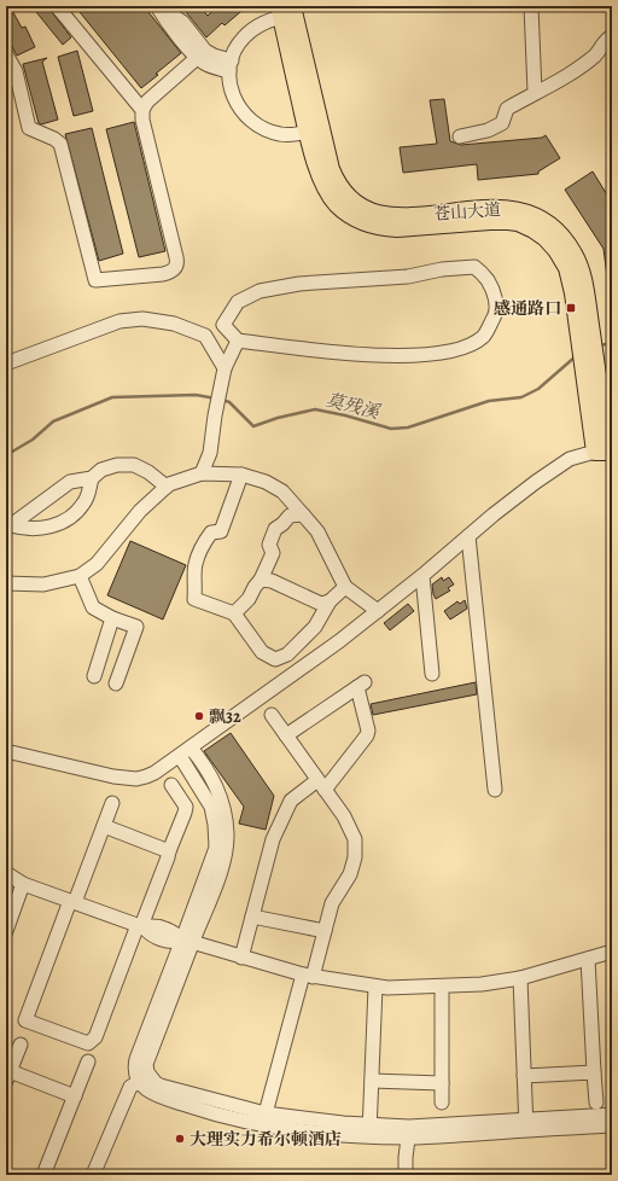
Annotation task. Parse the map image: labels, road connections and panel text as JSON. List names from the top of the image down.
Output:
{
  "streets": {
    "main road": ["苍山大道"]
  },
  "water": ["莫残溪"],
  "places": {
    "transit": ["感通路口"],
    "other": ["飘32", "大理实力希尔顿酒店"]
  }
}
